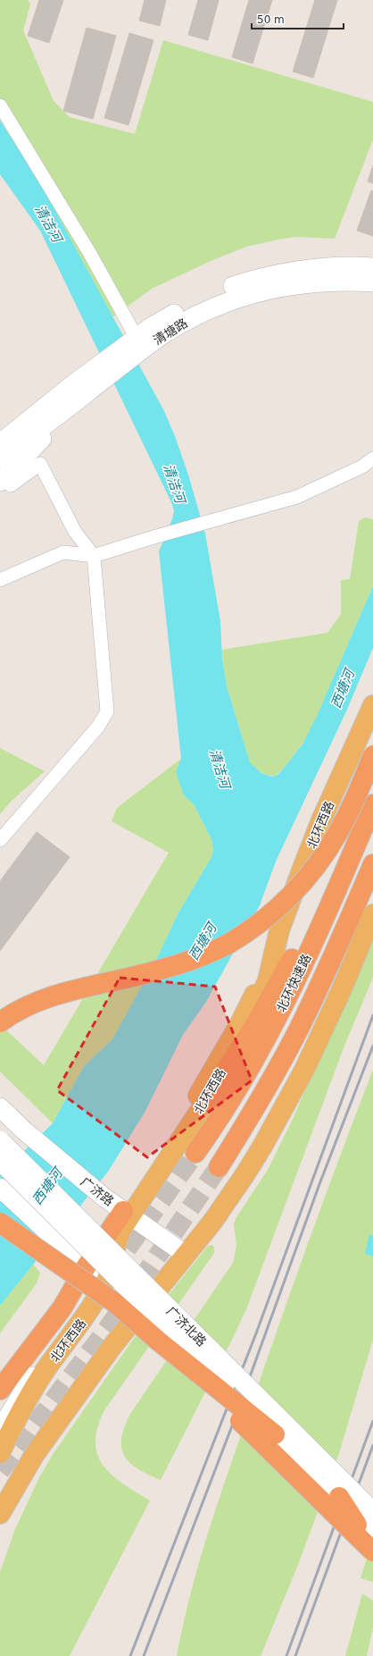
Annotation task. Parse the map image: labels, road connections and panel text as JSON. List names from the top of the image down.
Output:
{
  "streets": {
    "highway": ["北环快速路"],
    "main road": [
      "清塘路",
      "北环西路",
      "广济路",
      "广济北路"
    ]
  },
  "crossings": [
    ["北环西路", "广济路"]
  ],
  "water": ["清洁河", "西塘河"],
  "scale_bar": "50 m"
}
